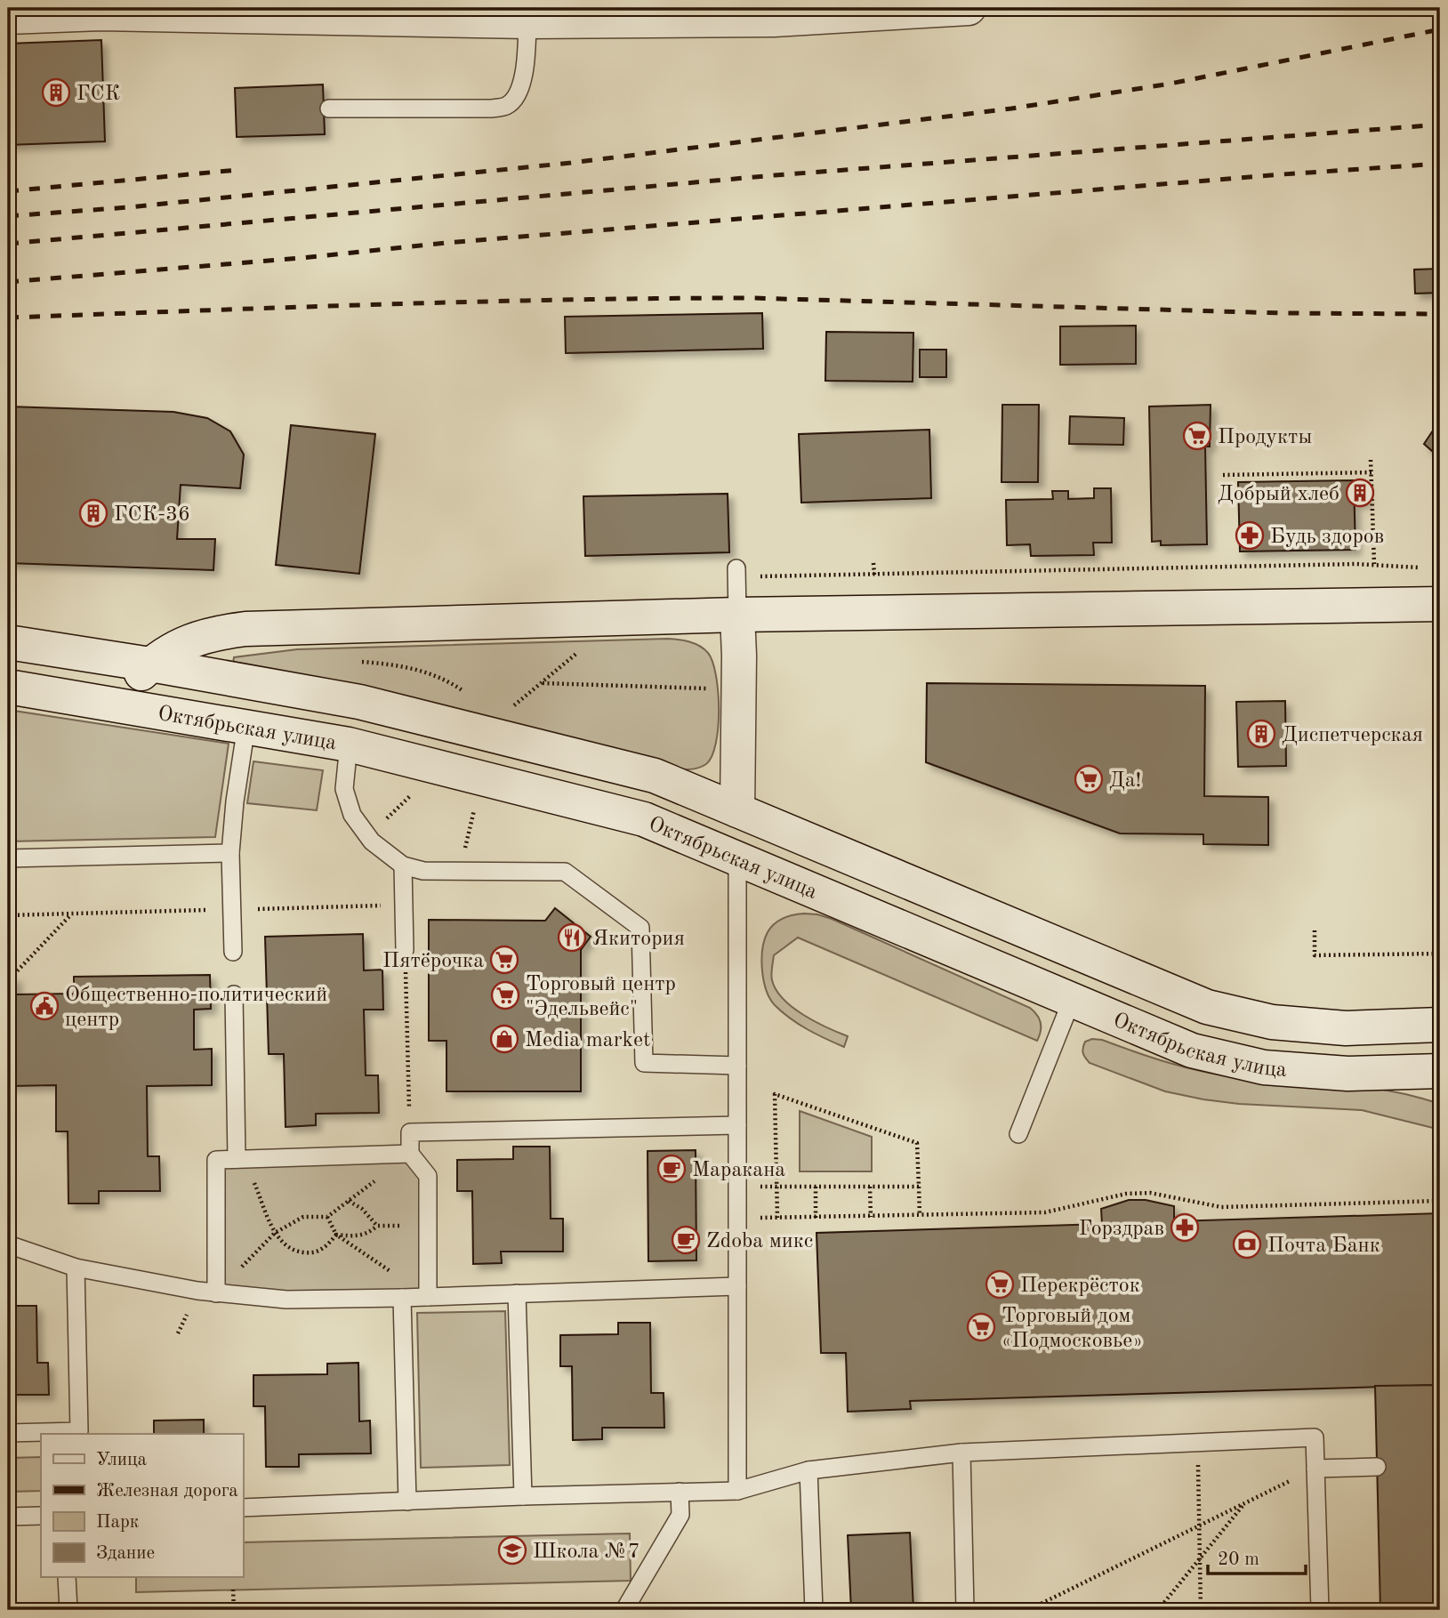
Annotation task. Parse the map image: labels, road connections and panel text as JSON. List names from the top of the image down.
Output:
{
  "streets": {
    "main road": ["Октябрьская улица"]
  },
  "places": {
    "building": [
      "ГСК",
      "Добрый хлеб",
      "ГСК-36",
      "Диспетчерская"
    ],
    "supermarket": [
      "Продукты",
      "Да!",
      "Пятёрочка",
      "Торговый центр \"Эдельвейс\"",
      "Перекрёсток",
      "Торговый дом «Подмосковье»"
    ],
    "pharmacy": ["Будь здоров", "Горздрав"],
    "restaurant": ["Якитория"],
    "public building": ["Общественно-политический центр"],
    "shop": ["Media market"],
    "cafe": ["Маракана", "Zdoba микс"],
    "bank": ["Почта Банк"],
    "school or university": ["Школа №7"]
  },
  "legend": [
    "Улица",
    "Железная дорога",
    "Парк",
    "Здание"
  ],
  "scale_bar": "20 m"
}
